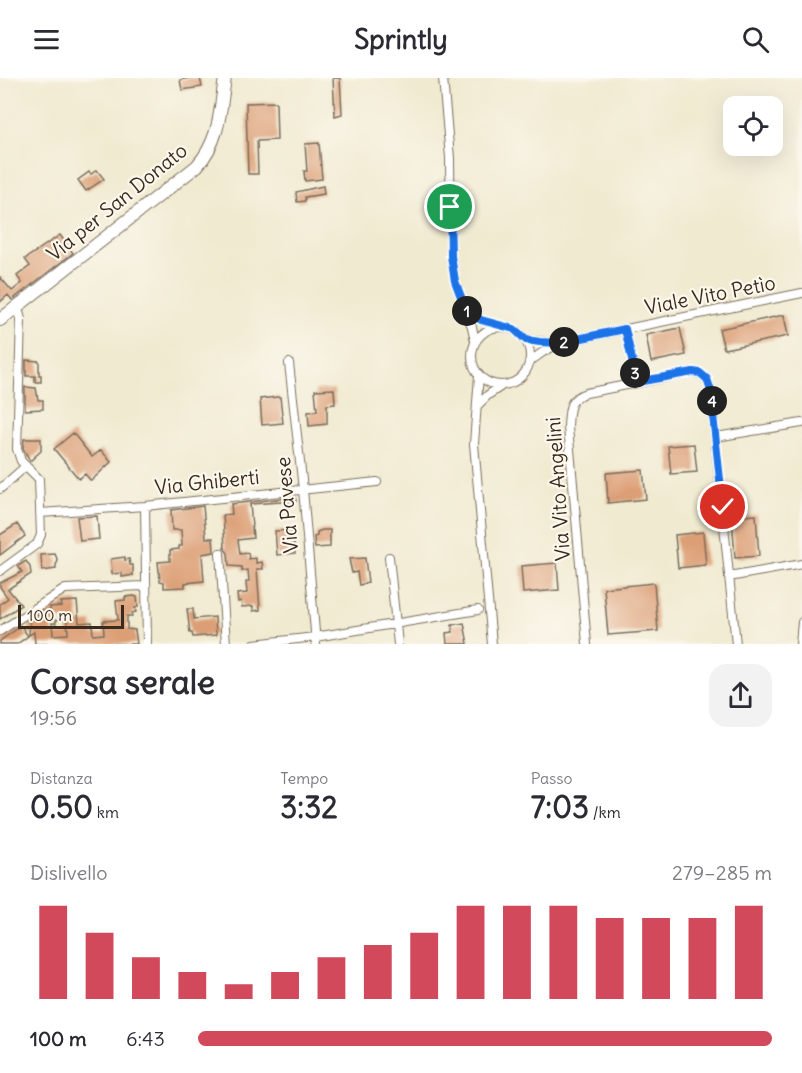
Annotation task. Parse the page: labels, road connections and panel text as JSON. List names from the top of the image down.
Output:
{
  "streets": {
    "street": [
      "Via per San Donato",
      "Viale Vito Petìo",
      "Via Ghiberti",
      "Via Vito Angelini",
      "Via Pavese"
    ]
  },
  "crossings": [
    ["Viale Vito Petìo", "Via Vito Angelini"],
    ["Via Ghiberti", "Via Pavese"]
  ],
  "scale_bar": "100 m",
  "page": {
    "header": "Sprintly",
    "pins": [
      "1",
      "2",
      "3",
      "4"
    ],
    "scale": "100 m",
    "heading": ["Corsa serale", "19:56"],
    "stats": [
      ["Distanza", "0.50 km"],
      ["Tempo", "3:32"],
      ["Passo", "7:03 /km"]
    ],
    "chart": ["Dislivello", "279–285 m"],
    "list": [
      {
        "name": "100 m",
        "note": "6:43"
      }
    ]
  }
}
